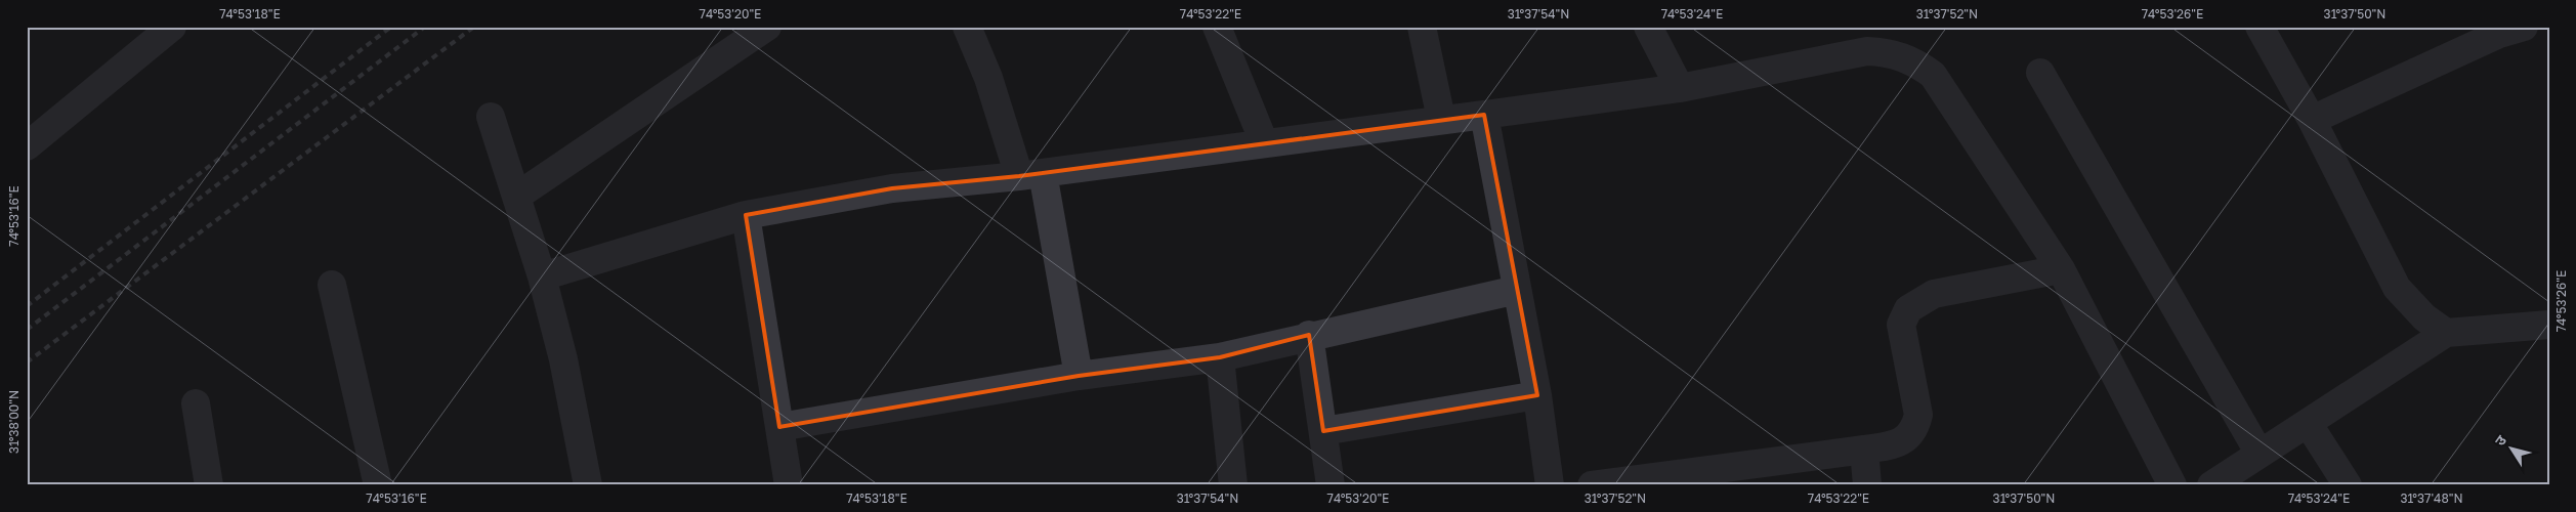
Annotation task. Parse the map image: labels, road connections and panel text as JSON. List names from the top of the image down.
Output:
{
  "north": "top left",
  "coordinates": [
    "74°53'18\"E",
    "74°53'20\"E",
    "74°53'22\"E",
    "31°37'54\"N",
    "74°53'24\"E",
    "31°37'52\"N",
    "74°53'26\"E",
    "31°37'50\"N",
    "74°53'16\"E",
    "31°38'00\"N",
    "31°37'48\"N"
  ]
}
